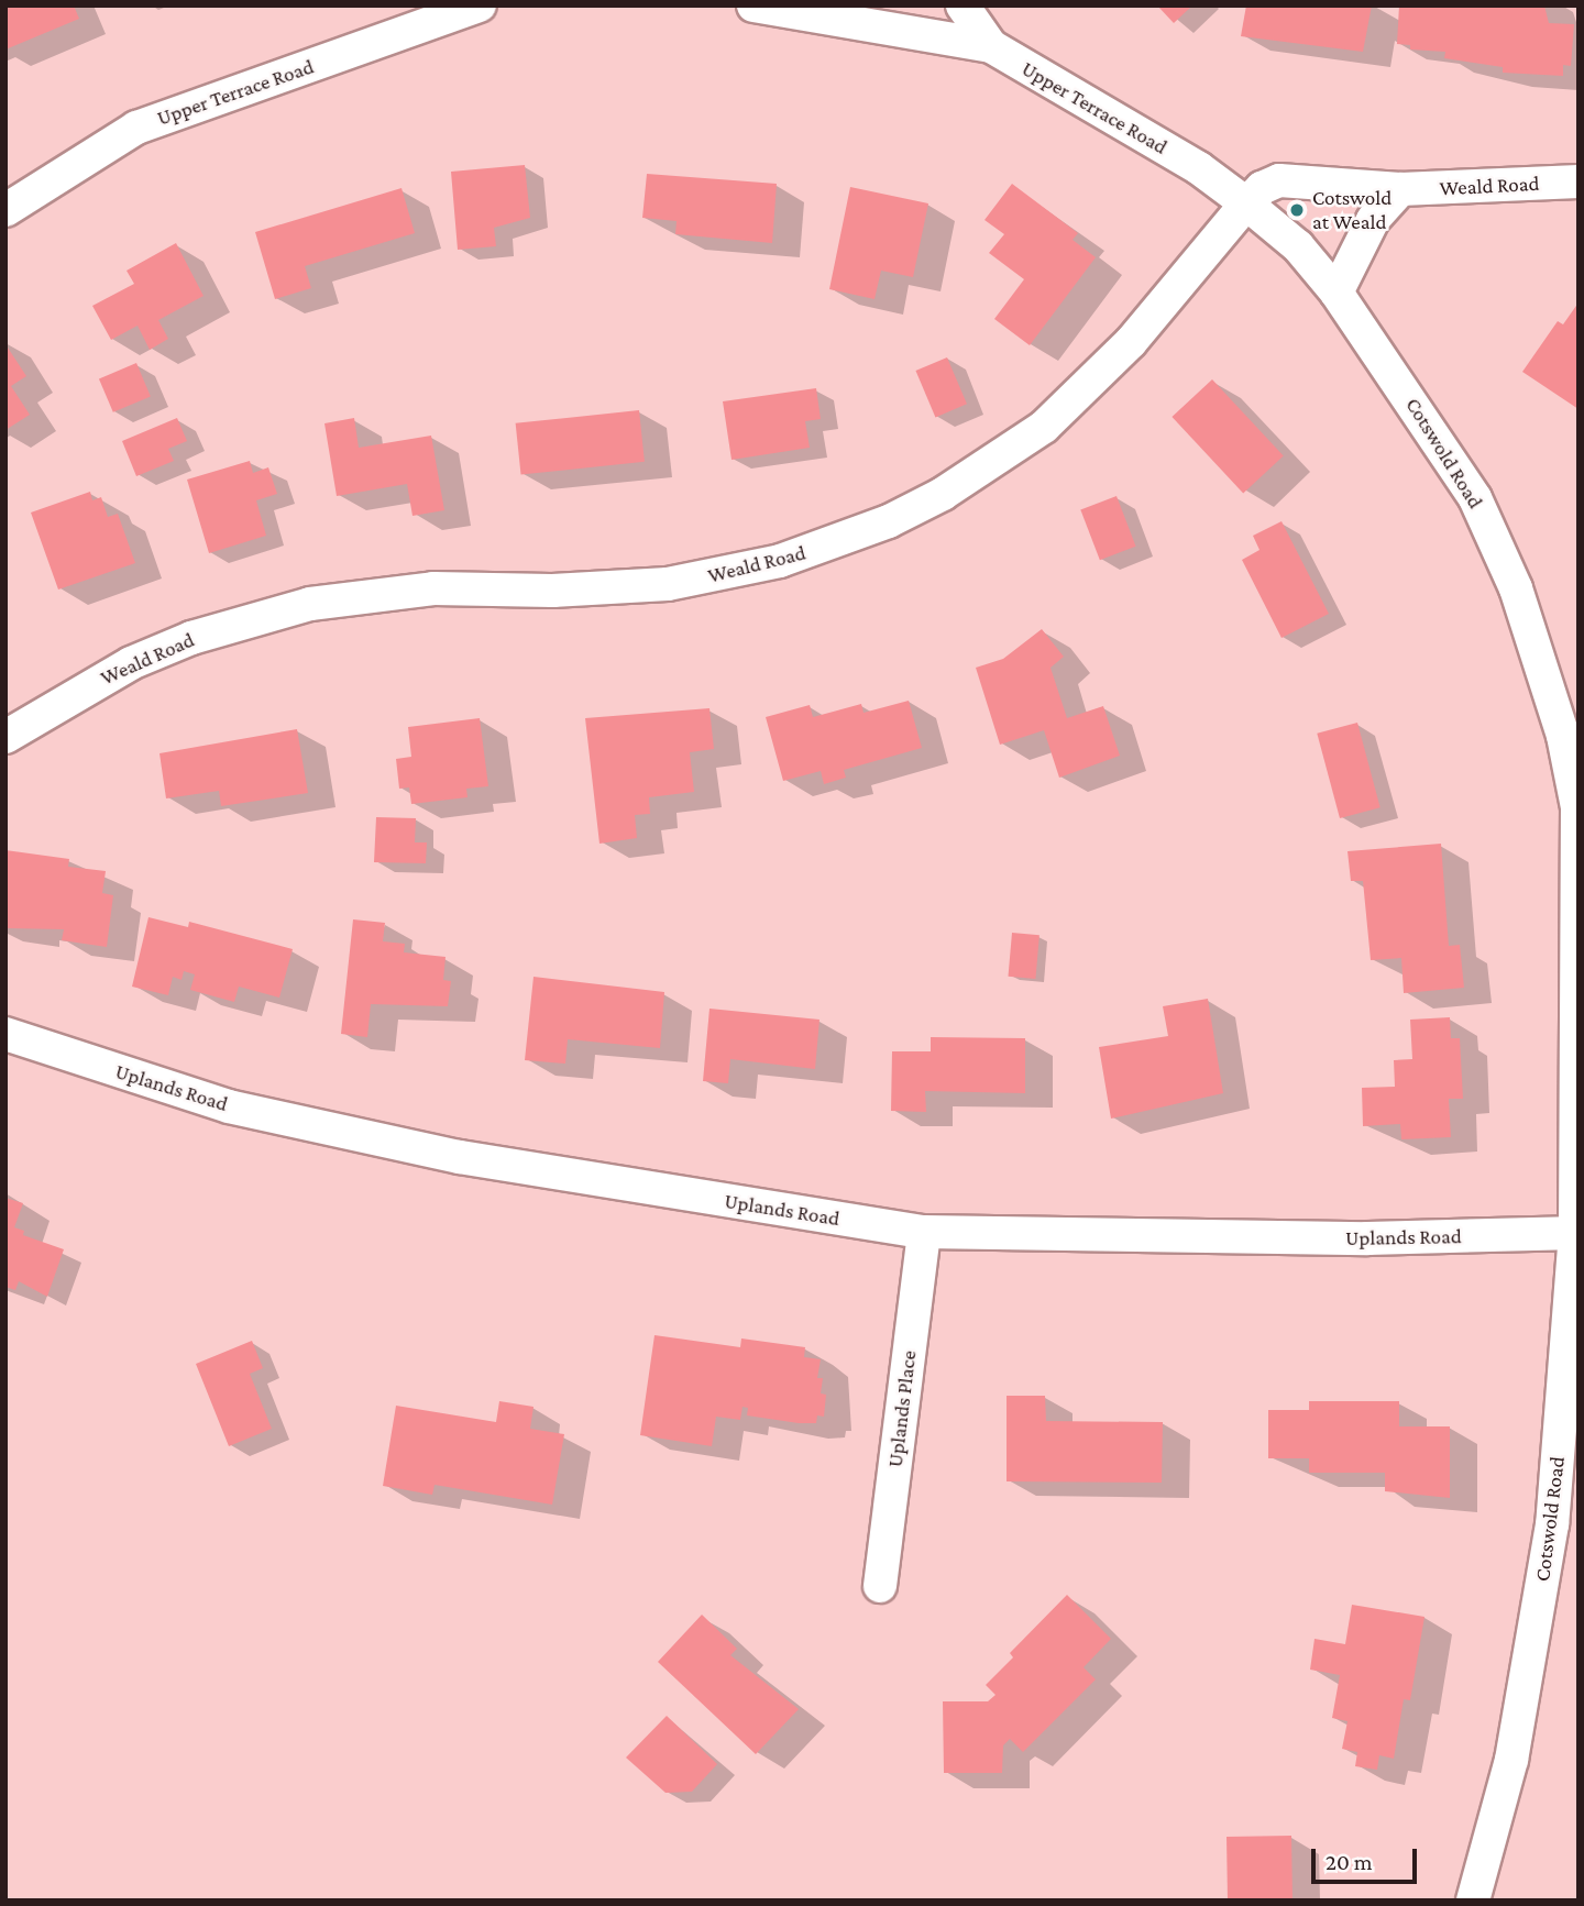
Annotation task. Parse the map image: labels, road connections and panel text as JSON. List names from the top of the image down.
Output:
{
  "streets": {
    "street": [
      "Upper Terrace Road",
      "Weald Road",
      "Cotswold Road",
      "Uplands Road",
      "Uplands Place"
    ]
  },
  "crossings": [
    ["Upper Terrace Road", "Cotswold Road"],
    ["Weald Road", "Cotswold Road"],
    ["Cotswold Road", "Uplands Road"],
    ["Uplands Road", "Uplands Place"]
  ],
  "places": ["Cotswold at Weald"],
  "scale_bar": "20 m"
}
